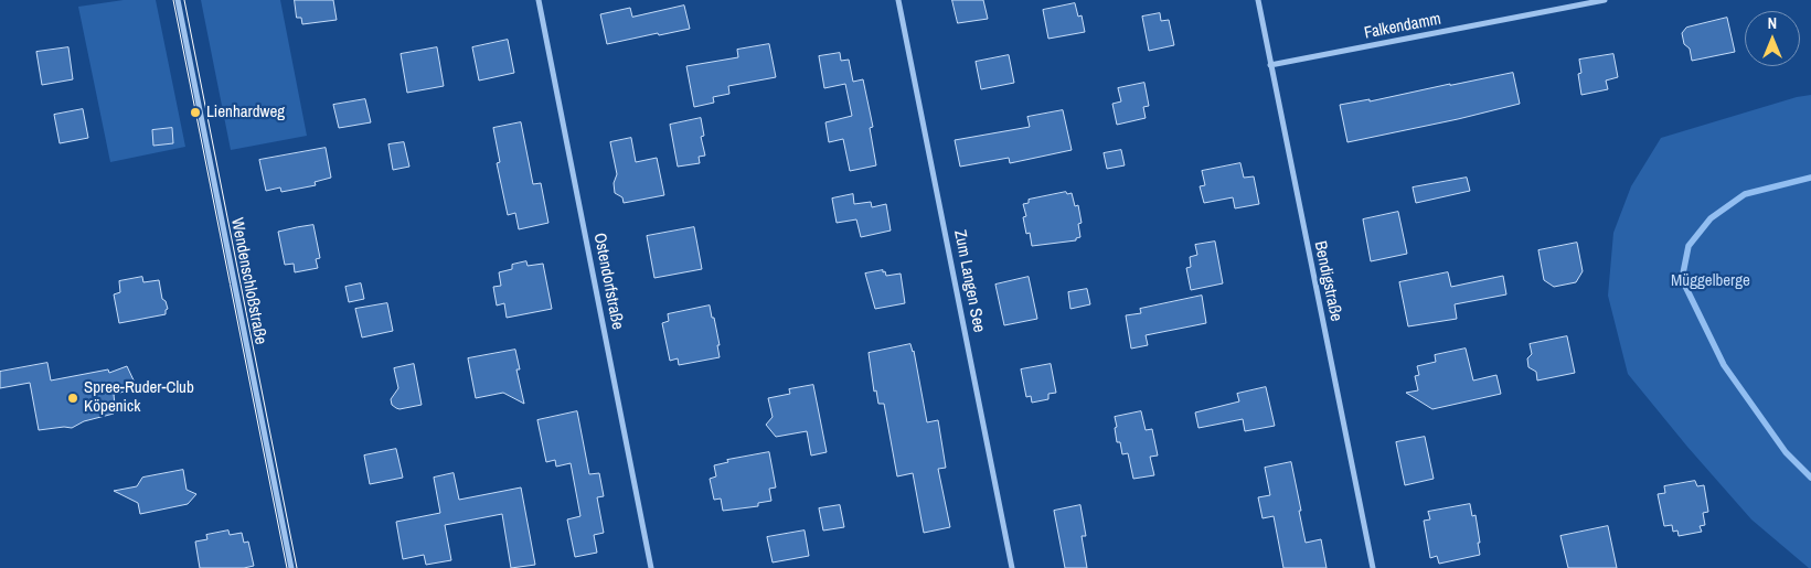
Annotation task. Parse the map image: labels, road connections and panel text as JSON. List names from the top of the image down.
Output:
{
  "streets": {
    "street": [
      "Falkendamm",
      "Wendenschloßstraße",
      "Ostendorfstraße",
      "Zum Langen See",
      "Bendigstraße"
    ]
  },
  "crossings": [
    ["Falkendamm", "Bendigstraße"]
  ],
  "parks": ["Müggelberge"],
  "places": ["Lienhardweg", "Spree-Ruder-Club Köpenick"],
  "north": "top"
}
